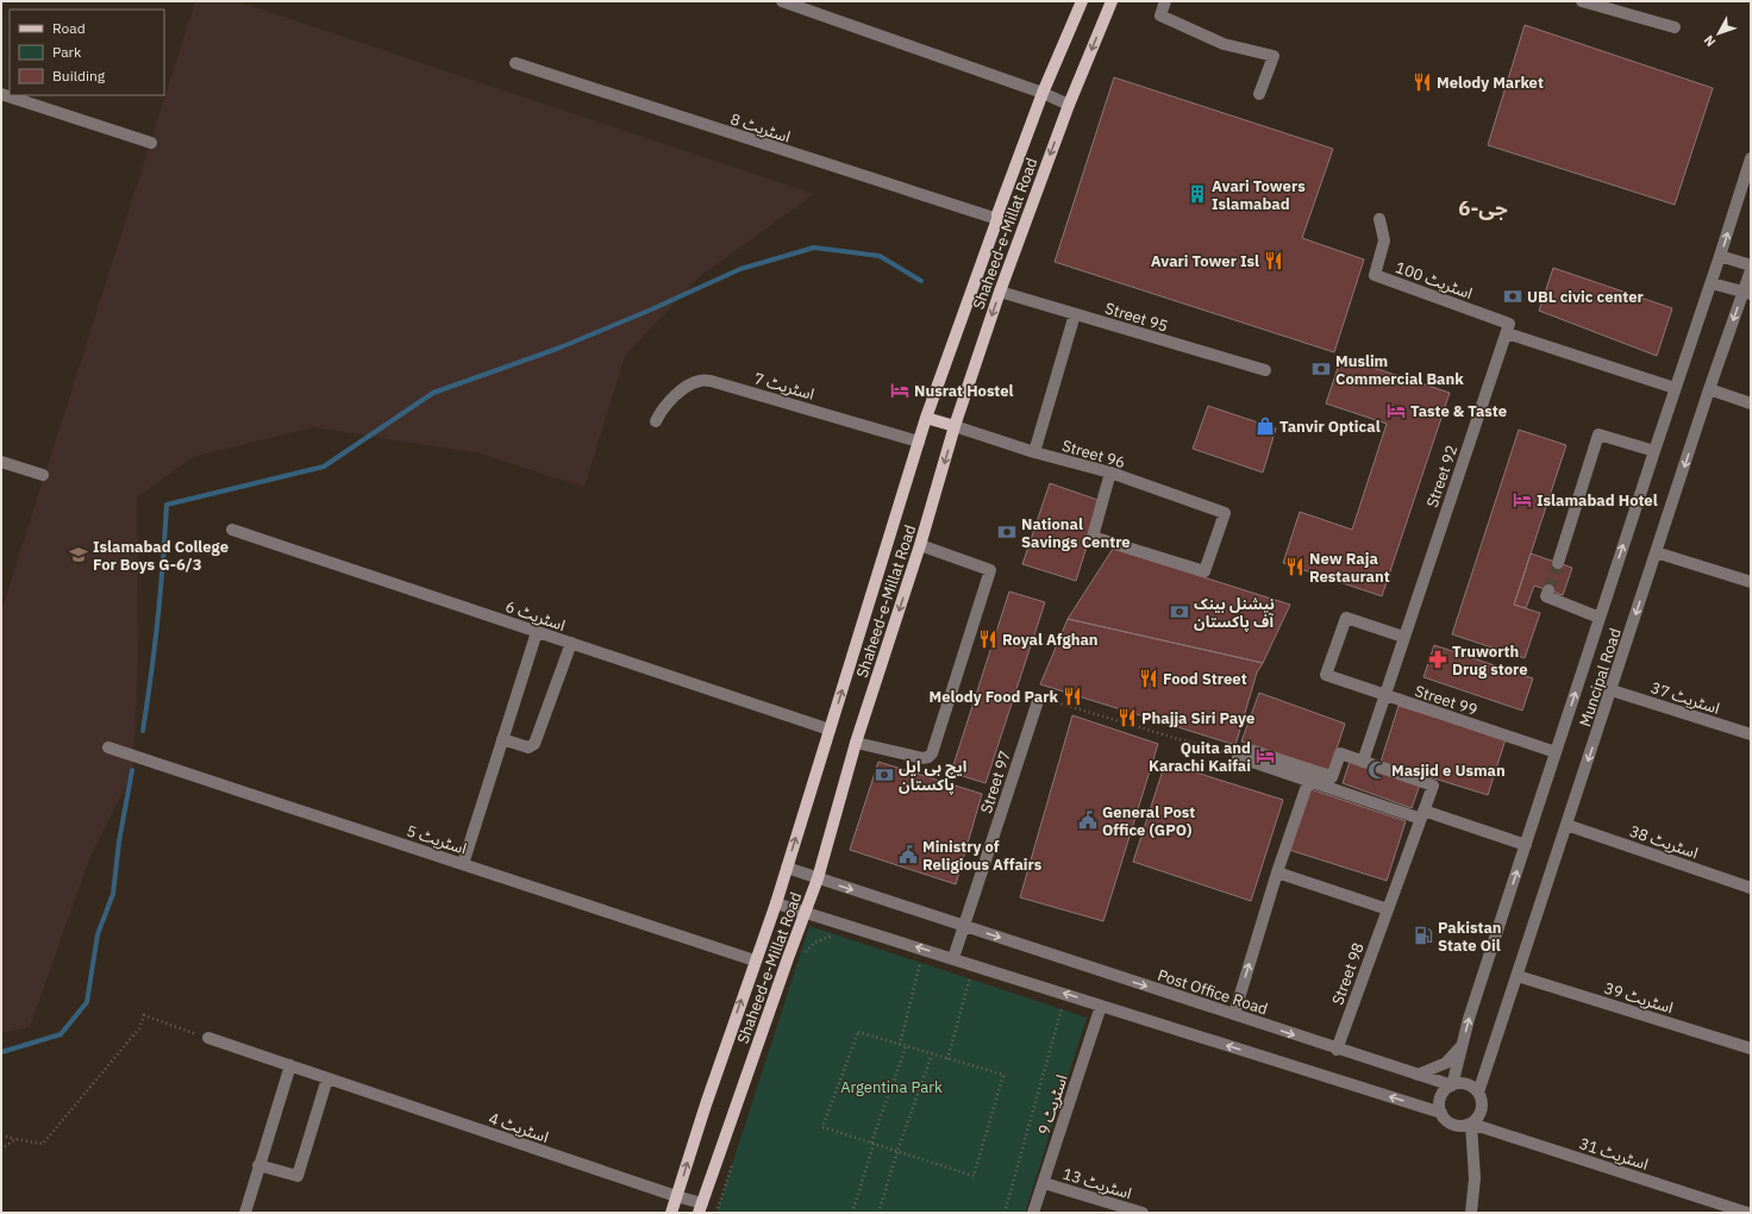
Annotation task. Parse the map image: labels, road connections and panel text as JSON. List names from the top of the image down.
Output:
{
  "streets": {
    "main road": ["Shaheed-e-Millat Road"],
    "street": [
      "اسٹریٹ 8",
      "اسٹریٹ 100",
      "Street 95",
      "اسٹریٹ 7",
      "Street 96",
      "Street 92",
      "اسٹریٹ 6",
      "Muncipal Road",
      "اسٹریٹ 37",
      "Street 99",
      "Street 97",
      "اسٹریٹ 5",
      "اسٹریٹ 38",
      "Street 98",
      "Post Office Road",
      "اسٹریٹ 39",
      "اسٹریٹ 9",
      "اسٹریٹ 4",
      "اسٹریٹ 31",
      "اسٹریٹ 13"
    ]
  },
  "crossings": [
    ["اسٹریٹ 8", "Shaheed-e-Millat Road"],
    ["Shaheed-e-Millat Road", "Street 95"],
    ["Shaheed-e-Millat Road", "اسٹریٹ 7"],
    ["Shaheed-e-Millat Road", "Street 96"],
    ["Shaheed-e-Millat Road", "اسٹریٹ 6"],
    ["Shaheed-e-Millat Road", "اسٹریٹ 5"],
    ["Shaheed-e-Millat Road", "Post Office Road"],
    ["Shaheed-e-Millat Road", "اسٹریٹ 4"],
    ["اسٹریٹ 100", "Street 92"],
    ["Street 92", "Street 99"],
    ["Street 92", "Street 98"],
    ["Muncipal Road", "اسٹریٹ 37"],
    ["Muncipal Road", "اسٹریٹ 38"],
    ["Muncipal Road", "Post Office Road"],
    ["Muncipal Road", "اسٹریٹ 39"],
    ["Muncipal Road", "اسٹریٹ 31"],
    ["Street 97", "Post Office Road"],
    ["Street 98", "Post Office Road"],
    ["Post Office Road", "اسٹریٹ 31"],
    ["اسٹریٹ 9", "اسٹریٹ 13"]
  ],
  "districts": ["جی-6"],
  "parks": ["Argentina Park"],
  "places": {
    "restaurant": [
      "Melody Market",
      "Avari Tower Isl",
      "New Raja Restaurant",
      "Royal Afghan",
      "Food Street",
      "Melody Food Park",
      "Phajja Siri Paye"
    ],
    "building": ["Avari Towers Islamabad"],
    "bank": [
      "UBL civic center",
      "Muslim Commercial Bank",
      "National Savings Centre",
      "نیشنل بینک آف پاکستان",
      "ایچ بی ایل پاکستان"
    ],
    "hotel": [
      "Nusrat Hostel",
      "Taste & Taste",
      "Islamabad Hotel",
      "Quita and Karachi Kaifai"
    ],
    "shop": ["Tanvir Optical"],
    "school or university": ["Islamabad College For Boys G-6/3"],
    "pharmacy": ["Truworth Drug store"],
    "mosque": ["Masjid e Usman"],
    "public building": ["General Post Office (GPO)", "Ministry of Religious Affairs"],
    "fuel station": ["Pakistan State Oil"]
  },
  "legend": ["Road", "Park", "Building"],
  "north": "bottom left"
}
